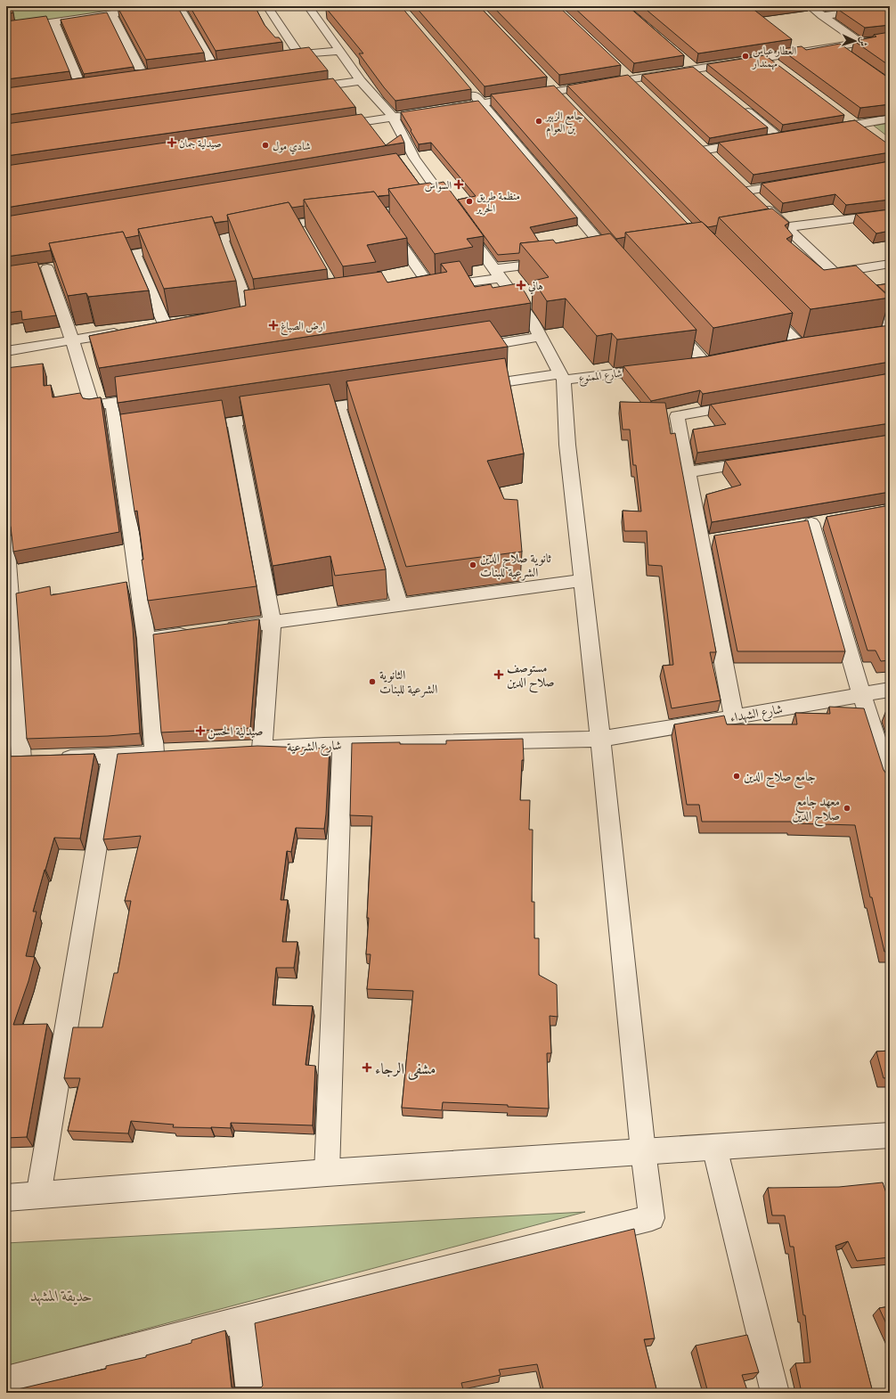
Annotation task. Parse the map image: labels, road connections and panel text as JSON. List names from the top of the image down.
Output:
{
  "streets": {
    "street": ["شارع الممنوع", "شارع الشهداء", "شارع الشرعية"]
  },
  "crossings": [
    ["شارع الشهداء", "شارع الشرعية"]
  ],
  "parks": ["حديقة المشهد"],
  "places": {
    "other": [
      "العطار عباس مهمندار",
      "جامع الزبير بن العوام",
      "شادي مول",
      "منظمة طريق الحرير",
      "ثانوية صلاح الدين الشرعية للبنات",
      "الثانوية الشرعية للبنات",
      "جامع صلاح الدين",
      "معهد جامع صلاح الدين"
    ],
    "health": [
      "صيدلية جمان",
      "السواس",
      "هاني",
      "ارض الصباغ",
      "مستوصف صلاح الدين",
      "صيدلية الحسن",
      "مشفى الرجاء"
    ]
  },
  "north": "right"
}
